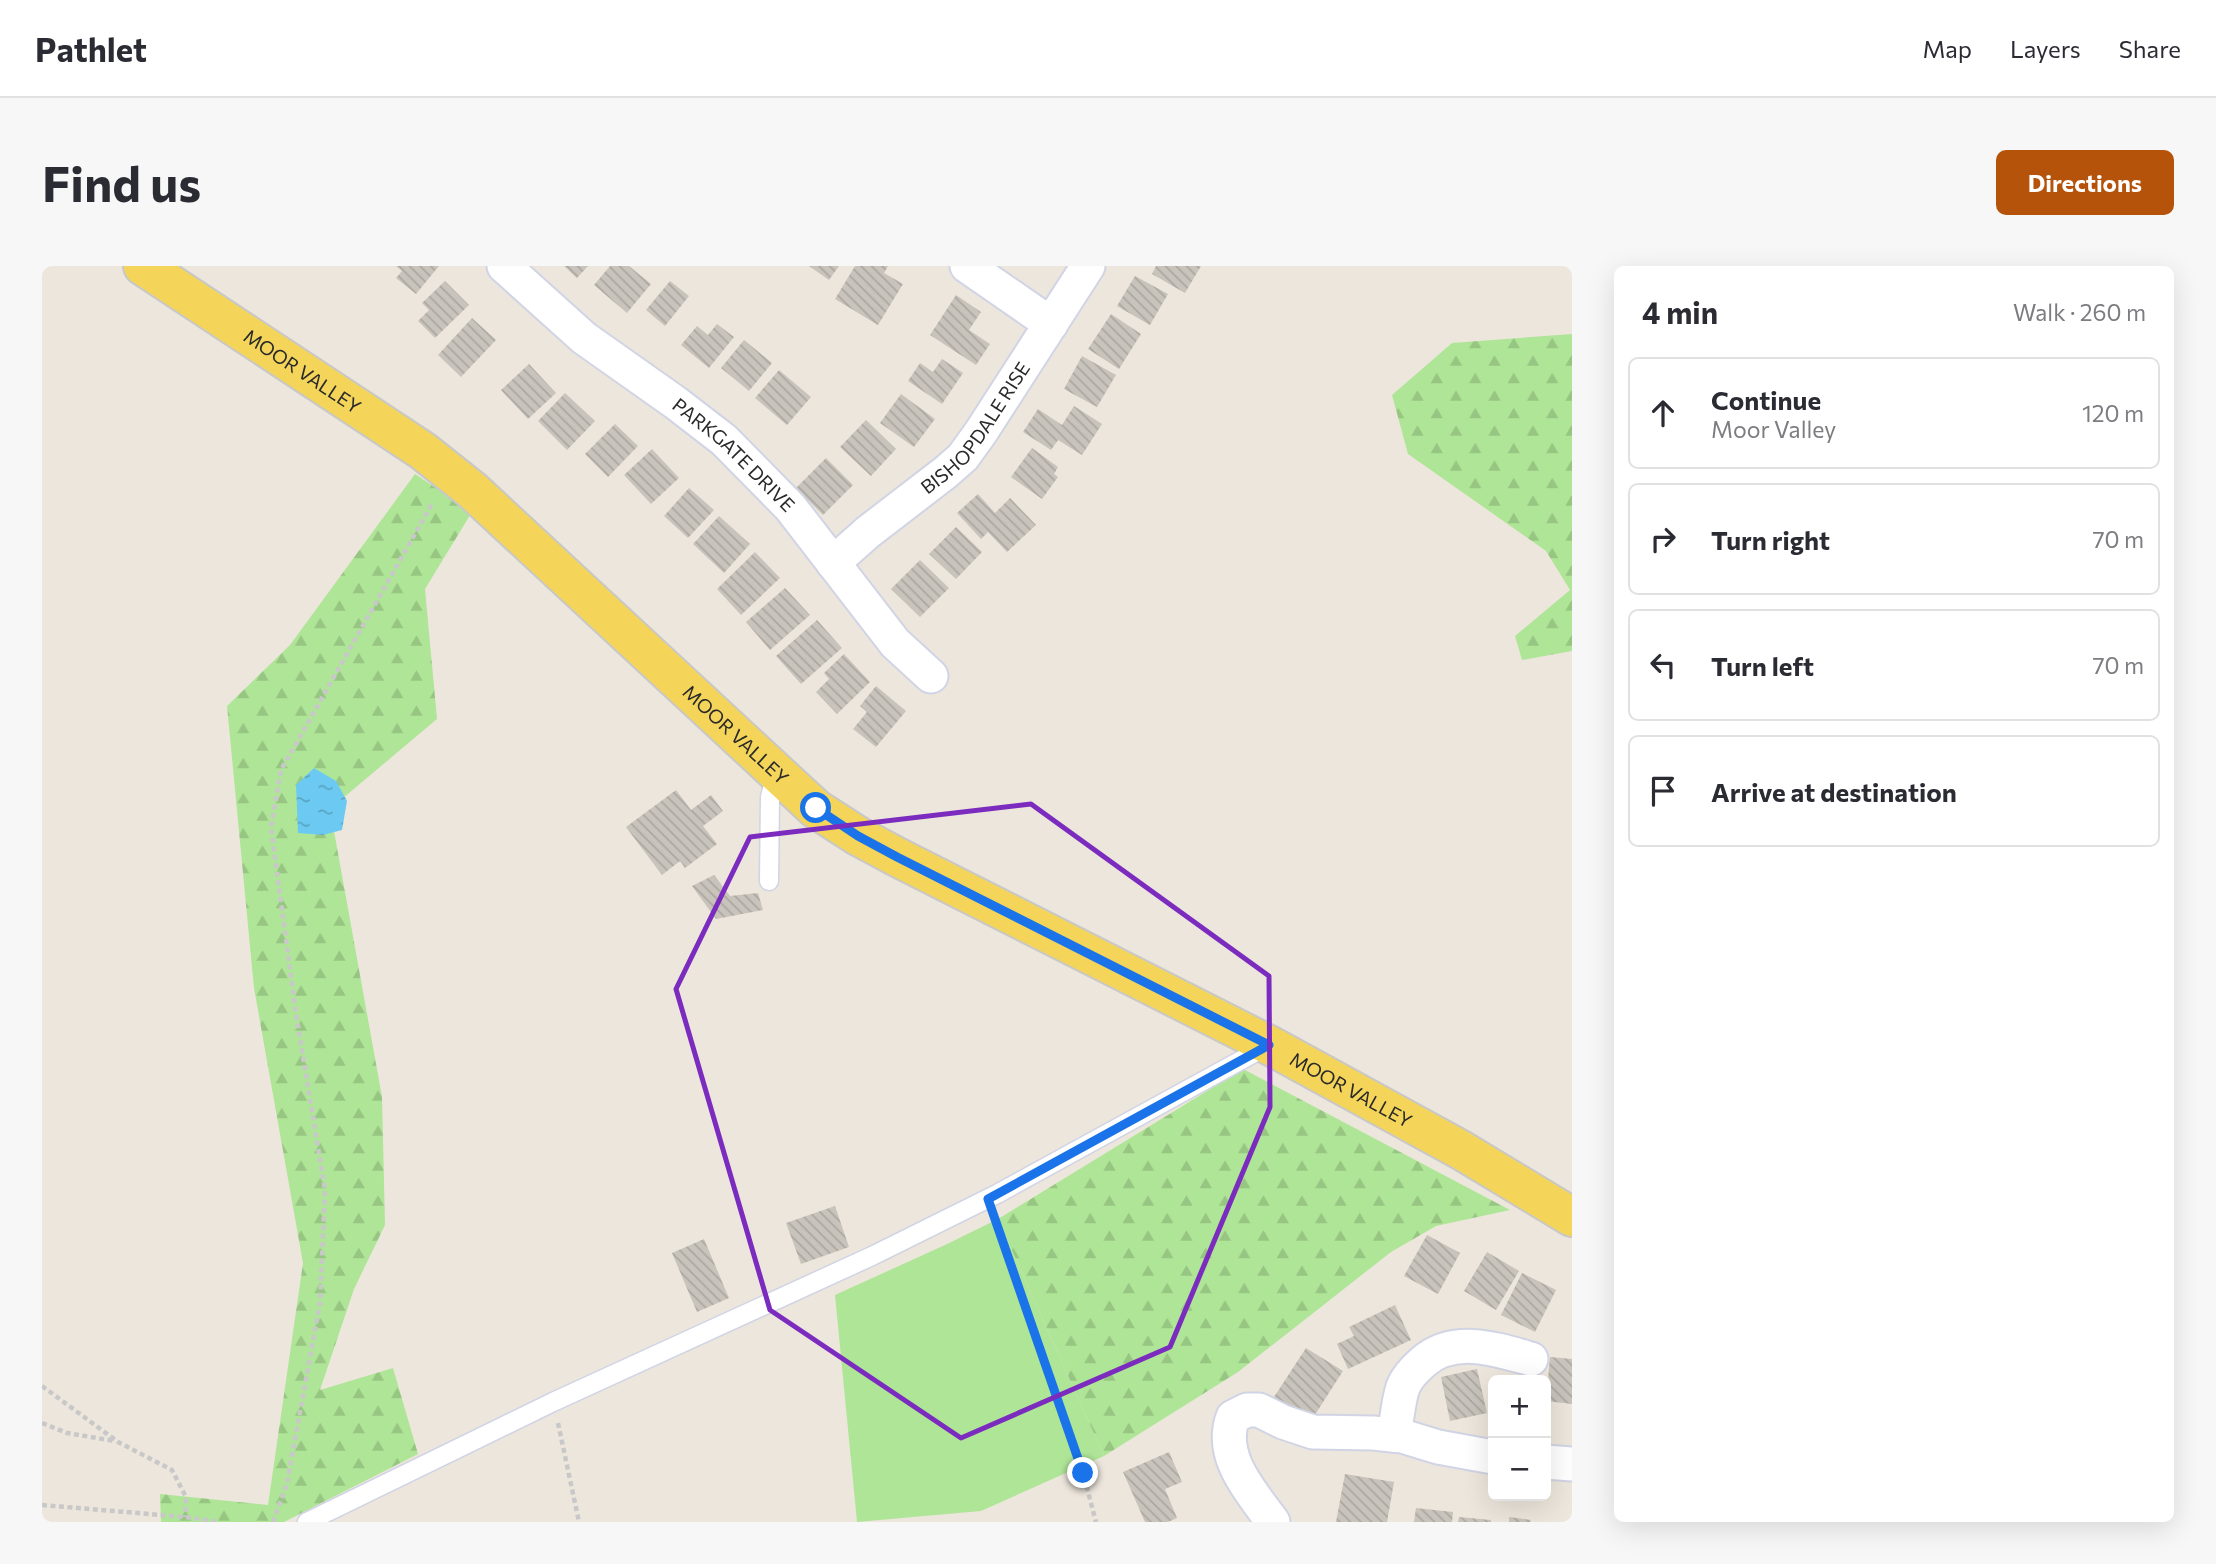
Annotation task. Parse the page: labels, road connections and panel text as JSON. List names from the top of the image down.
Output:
{
  "streets": {
    "main road": ["MOOR VALLEY"],
    "street": ["BISHOPDALE RISE", "PARKGATE DRIVE"]
  },
  "crossings": [
    ["BISHOPDALE RISE", "PARKGATE DRIVE"]
  ],
  "page": {
    "header": "Pathlet",
    "nav": ["Map", "Layers", "Share"],
    "buttons": "Directions",
    "title": "Find us",
    "heading": ["4 min", "Walk · 260 m"],
    "list": [
      ["Continue", "Moor Valley", "120 m"],
      ["Turn right", "70 m"],
      ["Turn left", "70 m"],
      "Arrive at destination"
    ],
    "map_buttons": ["+", "−"]
  }
}
